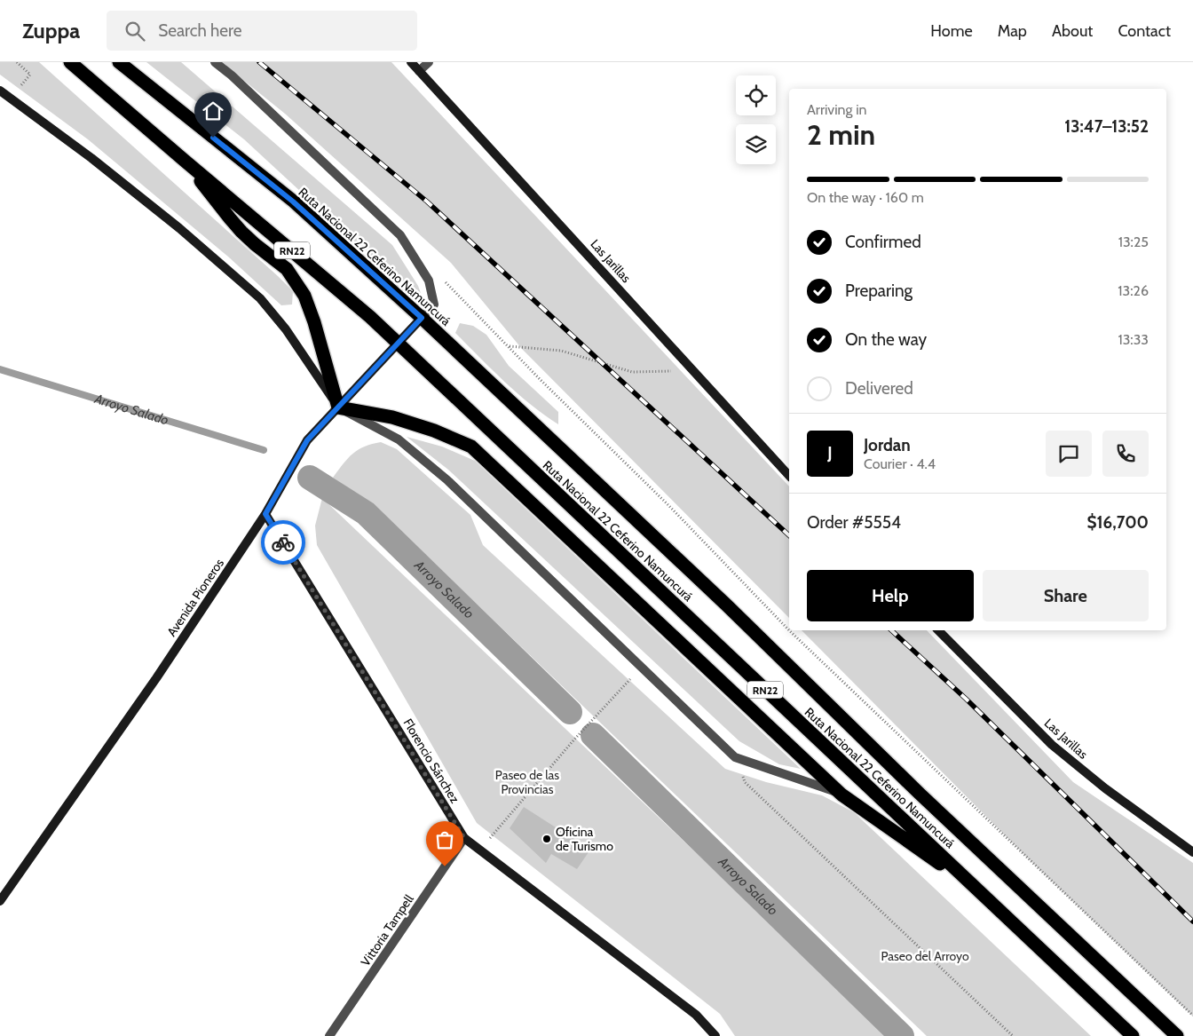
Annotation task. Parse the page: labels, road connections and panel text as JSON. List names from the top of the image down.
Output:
{
  "streets": {
    "highway": ["RN22", "Ruta Nacional 22 Ceferino Namuncurá"],
    "street": [
      "Las Jarillas",
      "Avenida Pioneros",
      "Florencio Sánchez",
      "Vittoria Tampell"
    ]
  },
  "crossings": [
    ["Ruta Nacional 22 Ceferino Namuncurá", "Avenida Pioneros"],
    ["Avenida Pioneros", "Florencio Sánchez"],
    ["Florencio Sánchez", "Vittoria Tampell"]
  ],
  "water": ["Arroyo Salado"],
  "parks": ["Paseo de las Provincias", "Paseo del Arroyo"],
  "places": ["Oficina de Turismo"],
  "page": {
    "header": "Zuppa",
    "search": "Search here",
    "nav": [
      "Home",
      "Map",
      "About",
      "Contact"
    ],
    "heading": ["2 min", "Arriving in", "13:47–13:52"],
    "panel": [
      "Jordan",
      "Courier · 4.4",
      "Order #5554",
      "$16,700"
    ],
    "bar": "On the way · 160 m",
    "list": [
      ["Confirmed", "13:25"],
      ["Preparing", "13:26"],
      ["On the way", "13:33"],
      "Delivered"
    ],
    "round": "J",
    "buttons": ["Help", "Share"]
  }
}
